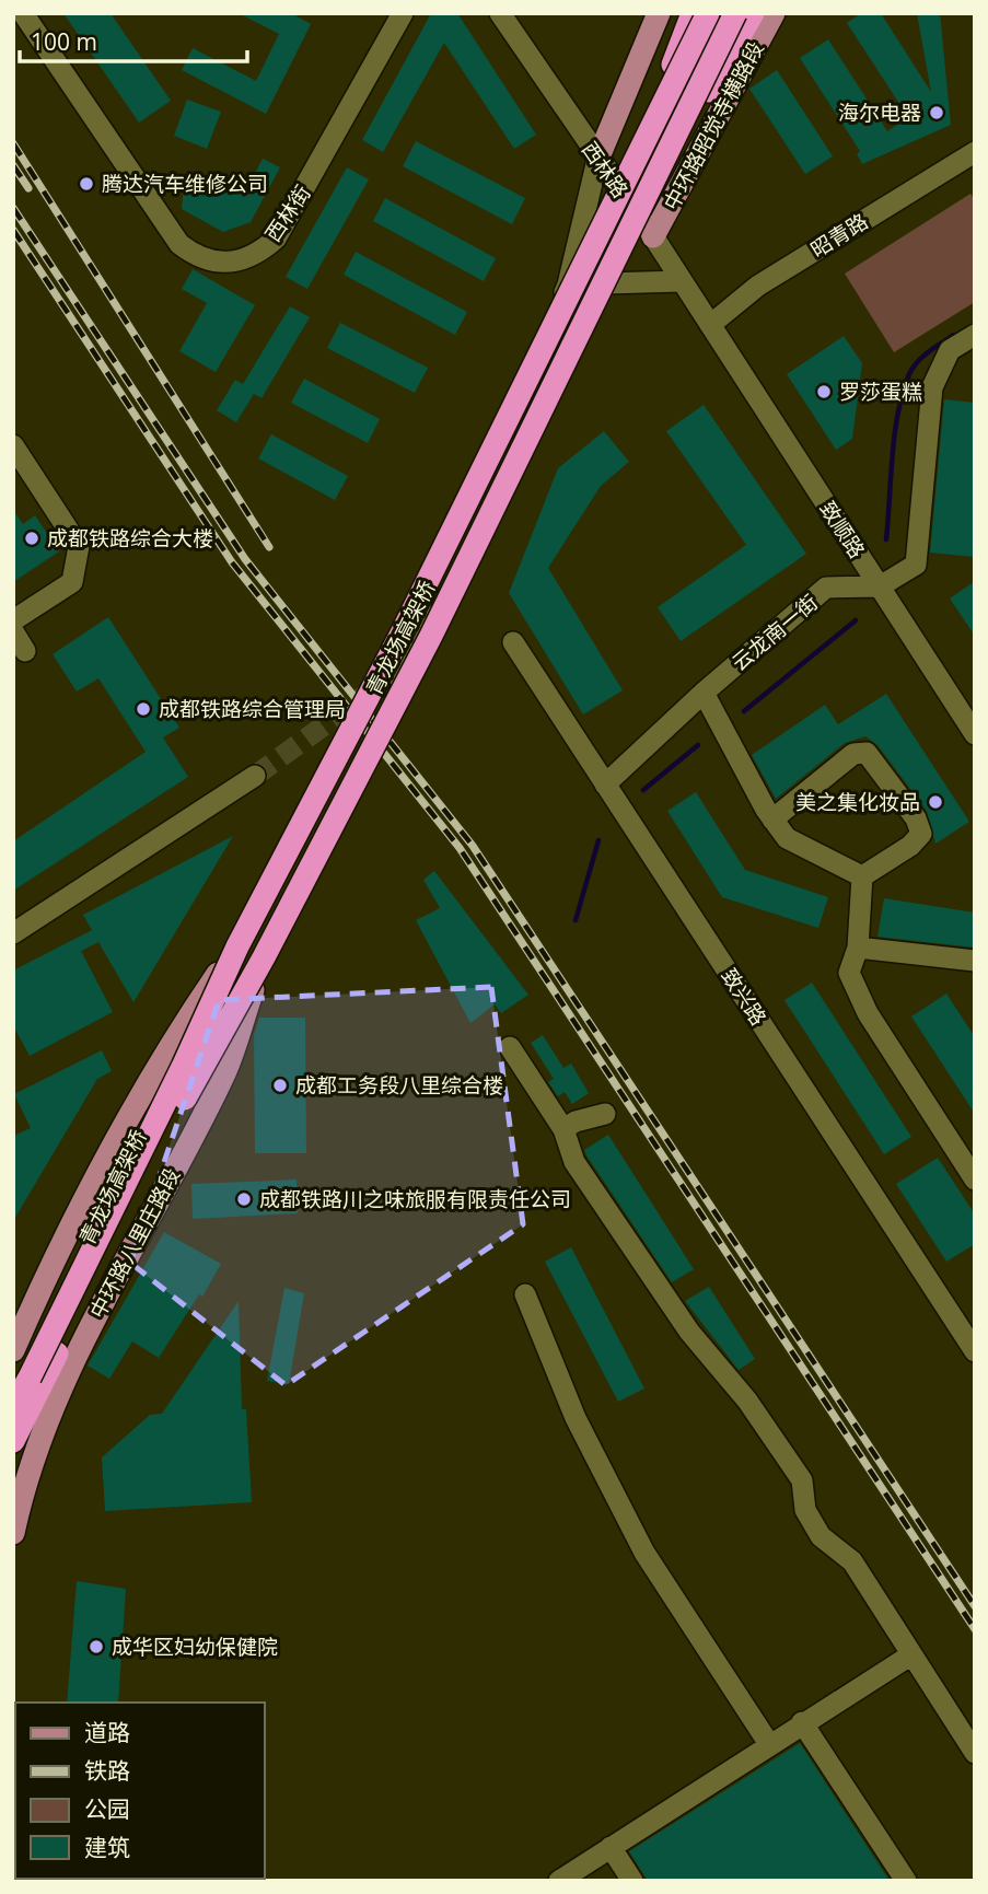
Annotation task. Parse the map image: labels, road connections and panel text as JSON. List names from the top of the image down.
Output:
{
  "streets": {
    "highway": ["青龙场高架桥"],
    "main road": ["中环路昭觉寺横路段", "中环路八里庄路段"],
    "street": [
      "西林路",
      "西林街",
      "昭青路",
      "致顺路",
      "云龙南一街",
      "致兴路"
    ]
  },
  "crossings": [
    ["中环路昭觉寺横路段", "西林路"],
    ["西林路", "昭青路"],
    ["西林路", "致顺路"],
    ["昭青路", "致顺路"],
    ["致顺路", "云龙南一街"],
    ["云龙南一街", "致兴路"],
    ["青龙场高架桥", "中环路八里庄路段"]
  ],
  "places": [
    "海尔电器",
    "腾达汽车维修公司",
    "罗莎蛋糕",
    "成都铁路综合大楼",
    "成都铁路综合管理局",
    "美之集化妆品",
    "成都工务段八里综合楼",
    "成都铁路川之味旅服有限责任公司",
    "成华区妇幼保健院"
  ],
  "legend": [
    "道路",
    "铁路",
    "公园",
    "建筑"
  ],
  "scale_bar": "100 m"
}
